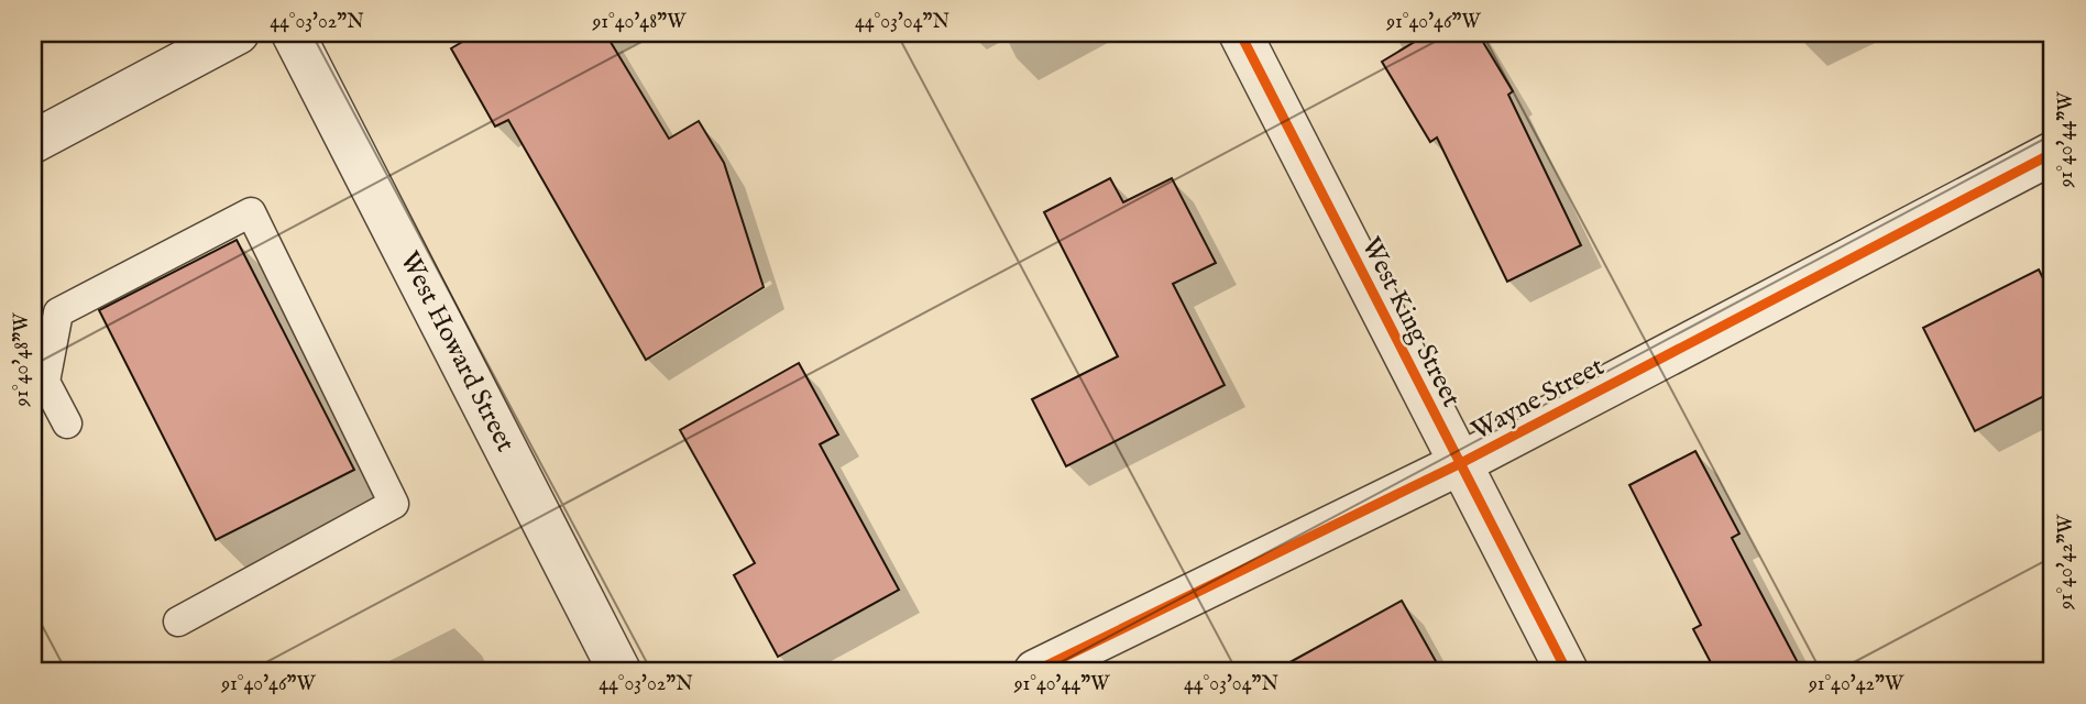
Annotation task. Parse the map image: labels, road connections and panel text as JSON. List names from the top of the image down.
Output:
{
  "streets": {
    "street": ["West King Street", "West Howard Street", "Wayne Street"]
  },
  "crossings": [
    ["West King Street", "Wayne Street"]
  ],
  "coordinates": [
    "44°03'02\"N",
    "91°40'48\"W",
    "44°03'04\"N",
    "91°40'46\"W",
    "91°40'44\"W",
    "91°40'42\"W"
  ]
}
